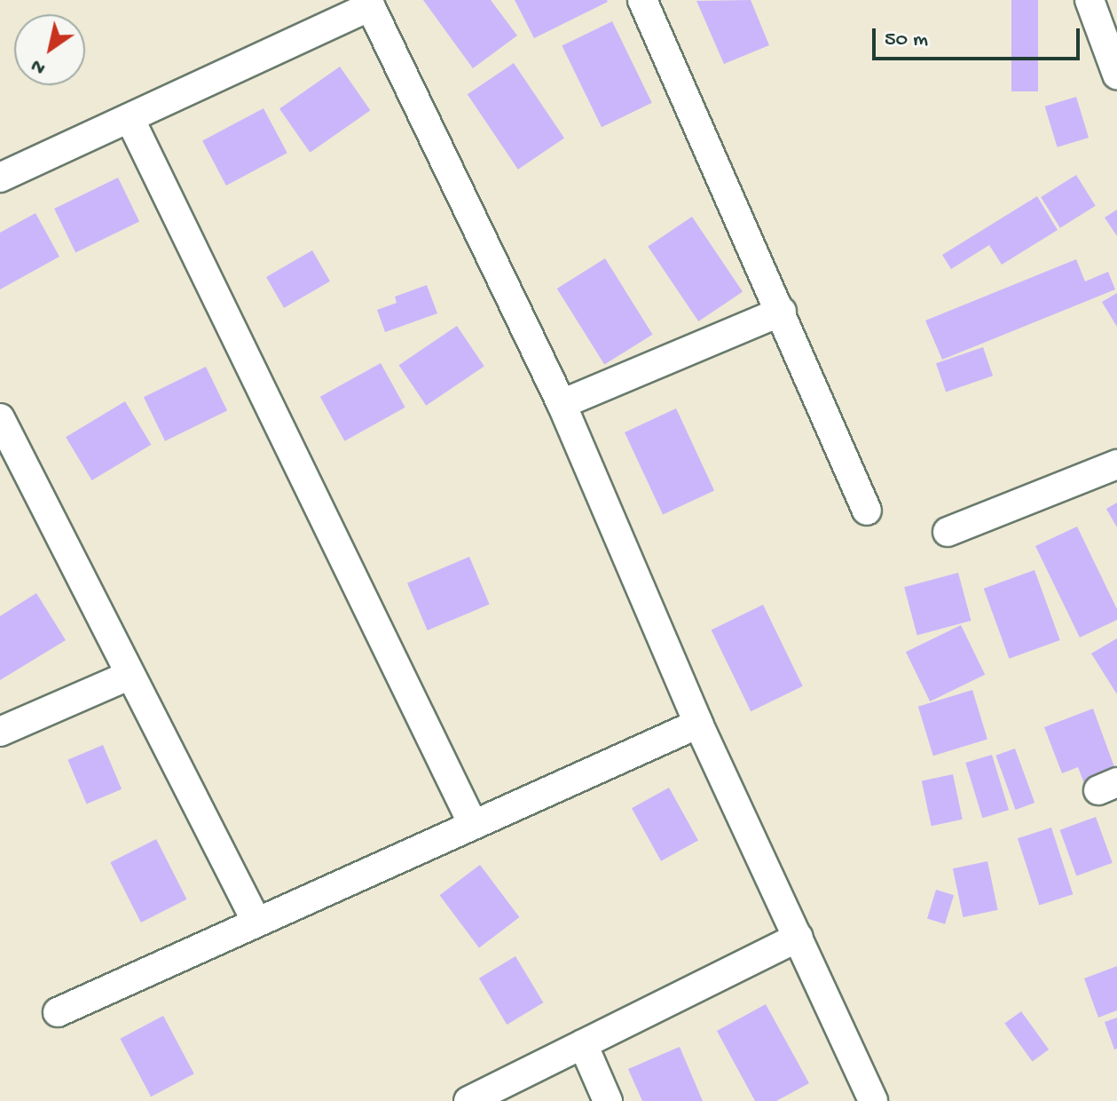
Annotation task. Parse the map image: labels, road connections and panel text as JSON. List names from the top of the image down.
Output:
{
  "scale_bar": "50 m",
  "north": "bottom left"
}
